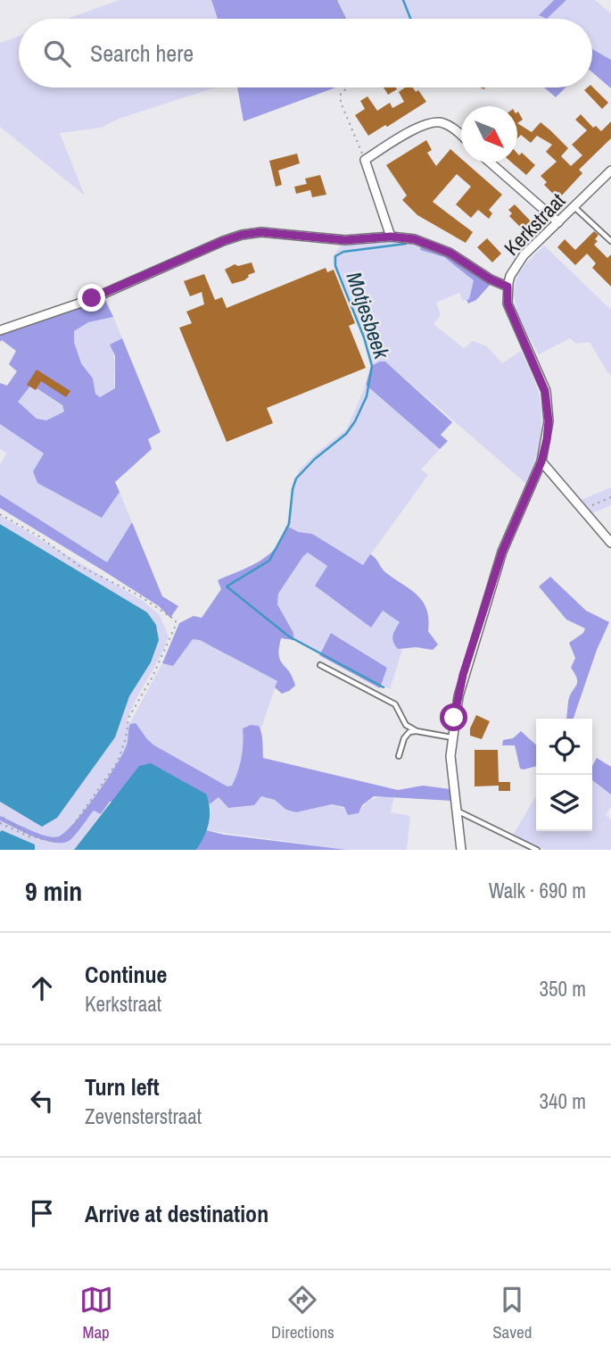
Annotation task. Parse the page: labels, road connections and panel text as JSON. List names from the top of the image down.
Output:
{
  "streets": {
    "street": ["Kerkstraat"]
  },
  "water": ["Motjesbeek"],
  "north": "bottom right",
  "page": {
    "search": "Search here",
    "heading": ["9 min", "Walk · 690 m"],
    "list": [
      ["Continue", "Kerkstraat", "350 m"],
      ["Turn left", "Zevensterstraat", "340 m"],
      "Arrive at destination"
    ],
    "nav": ["Map", "Directions", "Saved"]
  }
}
